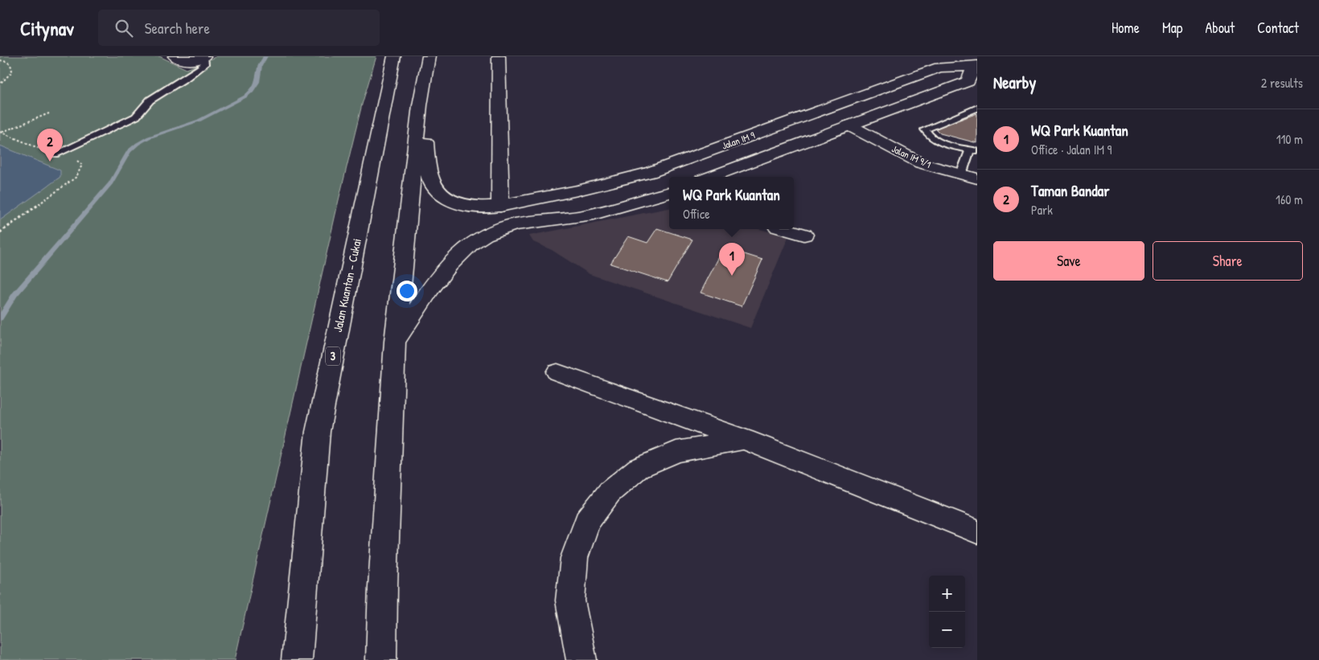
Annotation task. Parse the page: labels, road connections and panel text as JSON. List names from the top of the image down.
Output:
{
  "streets": {
    "main road": [
      "Jalan IM 9",
      "Jalan IM 9/1",
      "Jalan Kuantan - Cukai",
      "3"
    ]
  },
  "crossings": [
    ["Jalan IM 9", "Jalan IM 9/1"]
  ],
  "page": {
    "header": "Citynav",
    "search": "Search here",
    "nav": [
      "Home",
      "Map",
      "About",
      "Contact"
    ],
    "heading": ["Nearby", "2 results"],
    "list": [
      {
        "mark": "1",
        "name": "WQ Park Kuantan",
        "note": "Office · Jalan IM 9",
        "value": "110 m"
      },
      {
        "mark": "2",
        "name": "Taman Bandar",
        "note": "Park",
        "value": "160 m"
      }
    ],
    "pins": ["2", "1"],
    "popup": ["WQ Park Kuantan", "Office"],
    "buttons": ["Save", "Share"],
    "map_buttons": ["+", "−"]
  }
}
